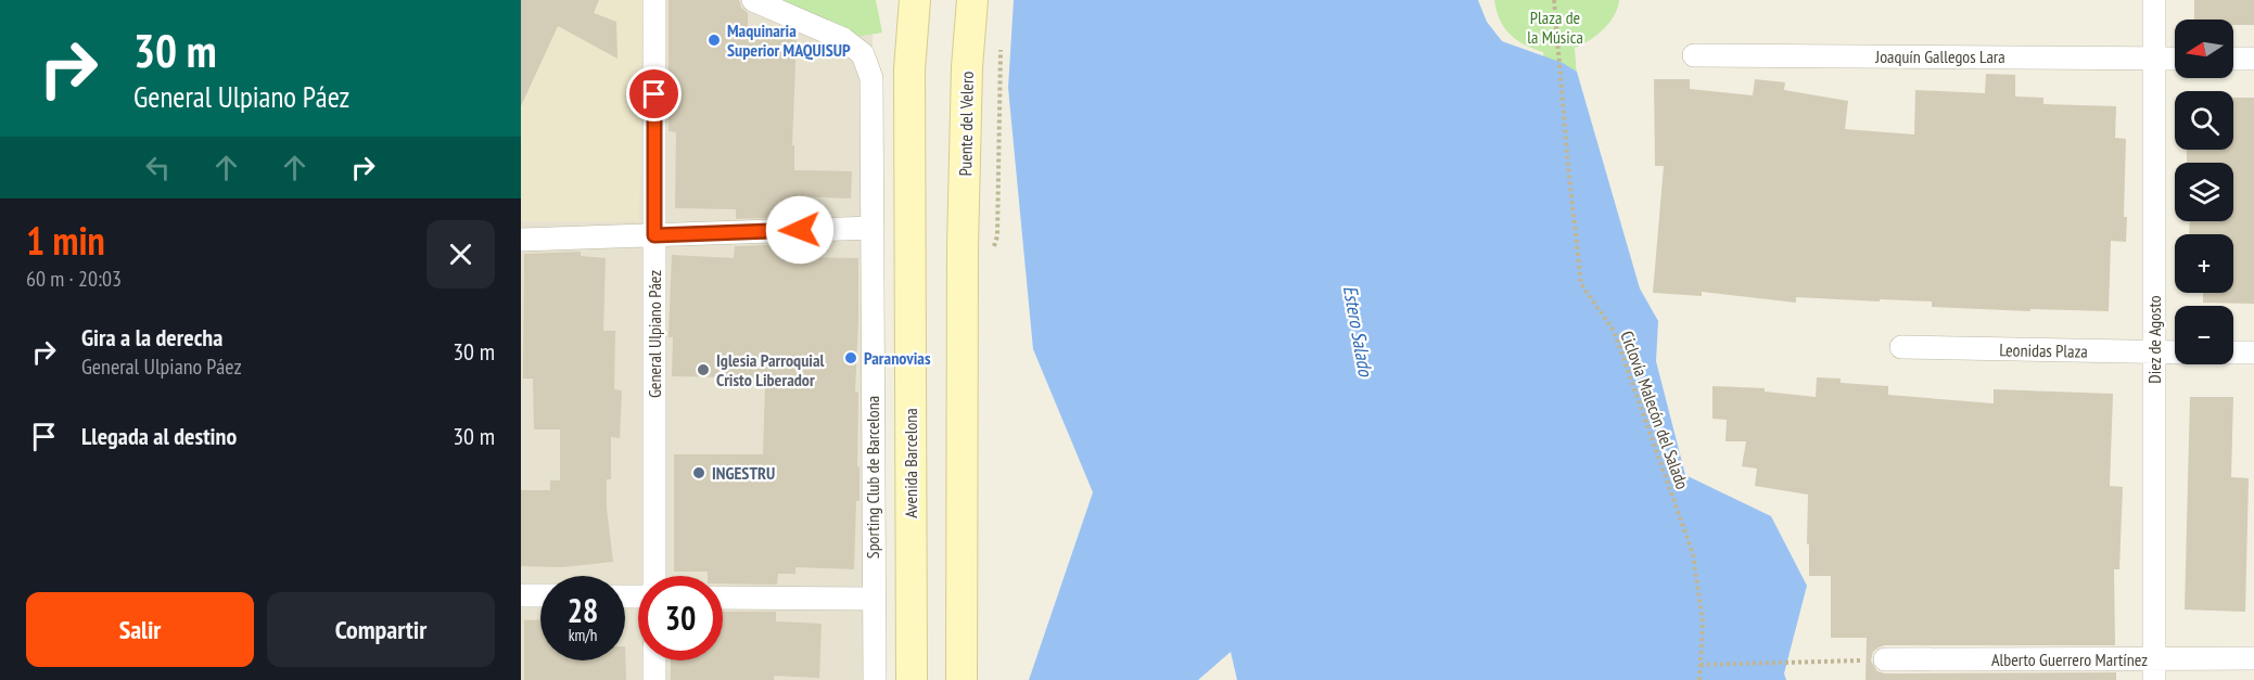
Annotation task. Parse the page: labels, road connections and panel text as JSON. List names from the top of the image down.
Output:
{
  "streets": {
    "main road": ["Puente del Velero", "Avenida Barcelona"],
    "street": [
      "Joaquín Gallegos Lara",
      "General Ulpiano Páez",
      "Diez de Agosto",
      "Leonidas Plaza",
      "Sporting Club de Barcelona",
      "Alberto Guerrero Martínez"
    ],
    "path": ["Ciclovía Malecón del Salado"]
  },
  "crossings": [
    ["Joaquín Gallegos Lara", "Diez de Agosto"],
    ["Diez de Agosto", "Leonidas Plaza"],
    ["Diez de Agosto", "Alberto Guerrero Martínez"]
  ],
  "water": ["Estero Salado"],
  "parks": ["Plaza de la Música"],
  "places": [
    "Maquinaria Superior MAQUISUP",
    "Paranovias",
    "Iglesia Parroquial Cristo Liberador",
    "INGESTRU"
  ],
  "north": "left",
  "page": {
    "turn": ["30 m", "General Ulpiano Páez"],
    "map_buttons": ["+", "−"],
    "heading": ["1 min", "60 m · 20:03"],
    "list": [
      {
        "name": "Gira a la derecha",
        "note": "General Ulpiano Páez",
        "value": "30 m"
      },
      {
        "name": "Llegada al destino",
        "value": "30 m"
      }
    ],
    "speed": "28 km/h",
    "limit": "30",
    "buttons": ["Salir", "Compartir"]
  }
}
